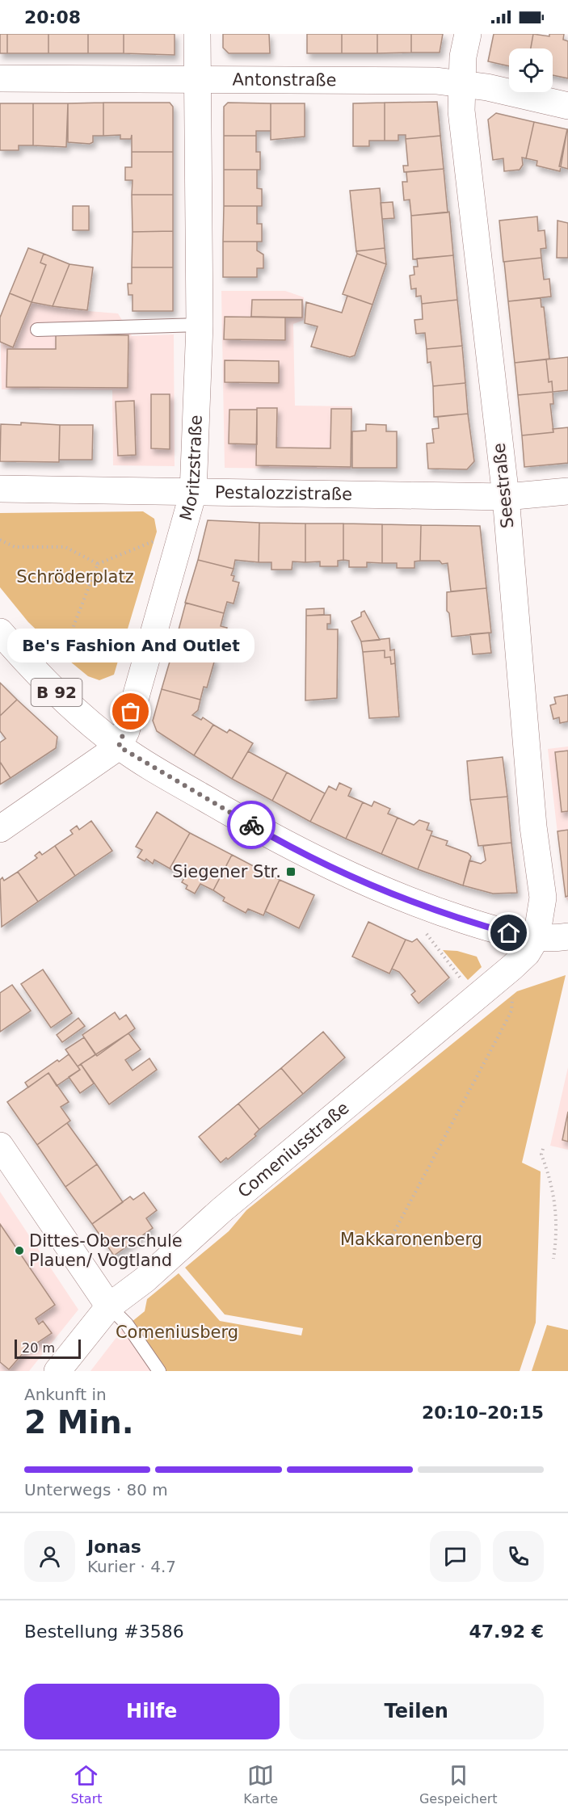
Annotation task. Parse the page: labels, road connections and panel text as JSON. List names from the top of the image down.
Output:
{
  "streets": {
    "street": [
      "Antonstraße",
      "Moritzstraße",
      "Seestraße",
      "Pestalozzistraße",
      "B 92",
      "Comeniusstraße"
    ]
  },
  "crossings": [
    ["Antonstraße", "Moritzstraße"],
    ["Antonstraße", "Seestraße"],
    ["Moritzstraße", "Pestalozzistraße"],
    ["Moritzstraße", "B 92"],
    ["Seestraße", "Pestalozzistraße"],
    ["Seestraße", "B 92"],
    ["Seestraße", "Comeniusstraße"],
    ["B 92", "Comeniusstraße"]
  ],
  "parks": ["Schröderplatz", "Makkaronenberg", "Comeniusberg"],
  "places": {
    "other": ["Be's Fashion And Outlet", "Dittes-Oberschule Plauen/ Vogtland"],
    "transit": ["Siegener Str."]
  },
  "scale_bar": "20 m",
  "page": {
    "status": "20:08",
    "bubble": "Be's Fashion And Outlet",
    "scale": "20 m",
    "heading": ["2 Min.", "Ankunft in", "20:10–20:15"],
    "panel": [
      "Jonas",
      "Kurier · 4.7",
      "Bestellung #3586",
      "47.92 €"
    ],
    "bar": "Unterwegs · 80 m",
    "buttons": ["Hilfe", "Teilen"],
    "tabs": ["Start", "Karte", "Gespeichert"]
  }
}
